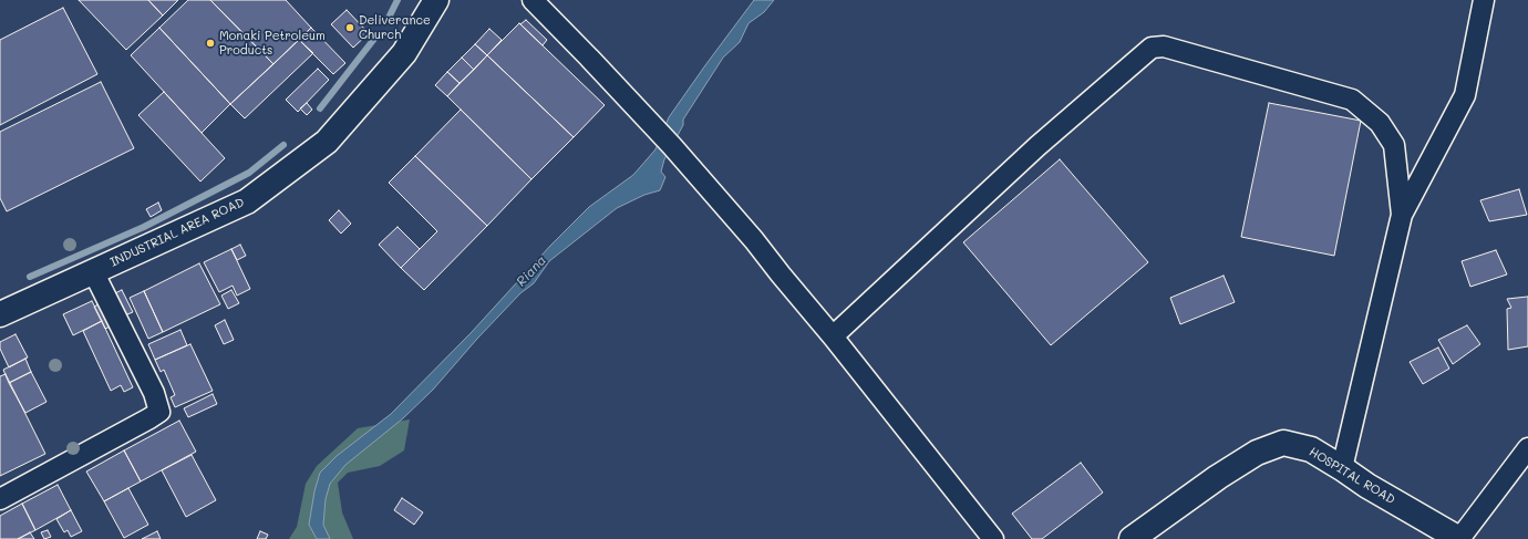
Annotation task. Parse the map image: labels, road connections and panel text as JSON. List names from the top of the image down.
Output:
{
  "streets": {
    "main road": ["INDUSTRIAL AREA ROAD", "HOSPITAL ROAD"]
  },
  "water": ["Riana"],
  "places": ["Deliverance Church", "Monaki Petroleum Products"]
}
